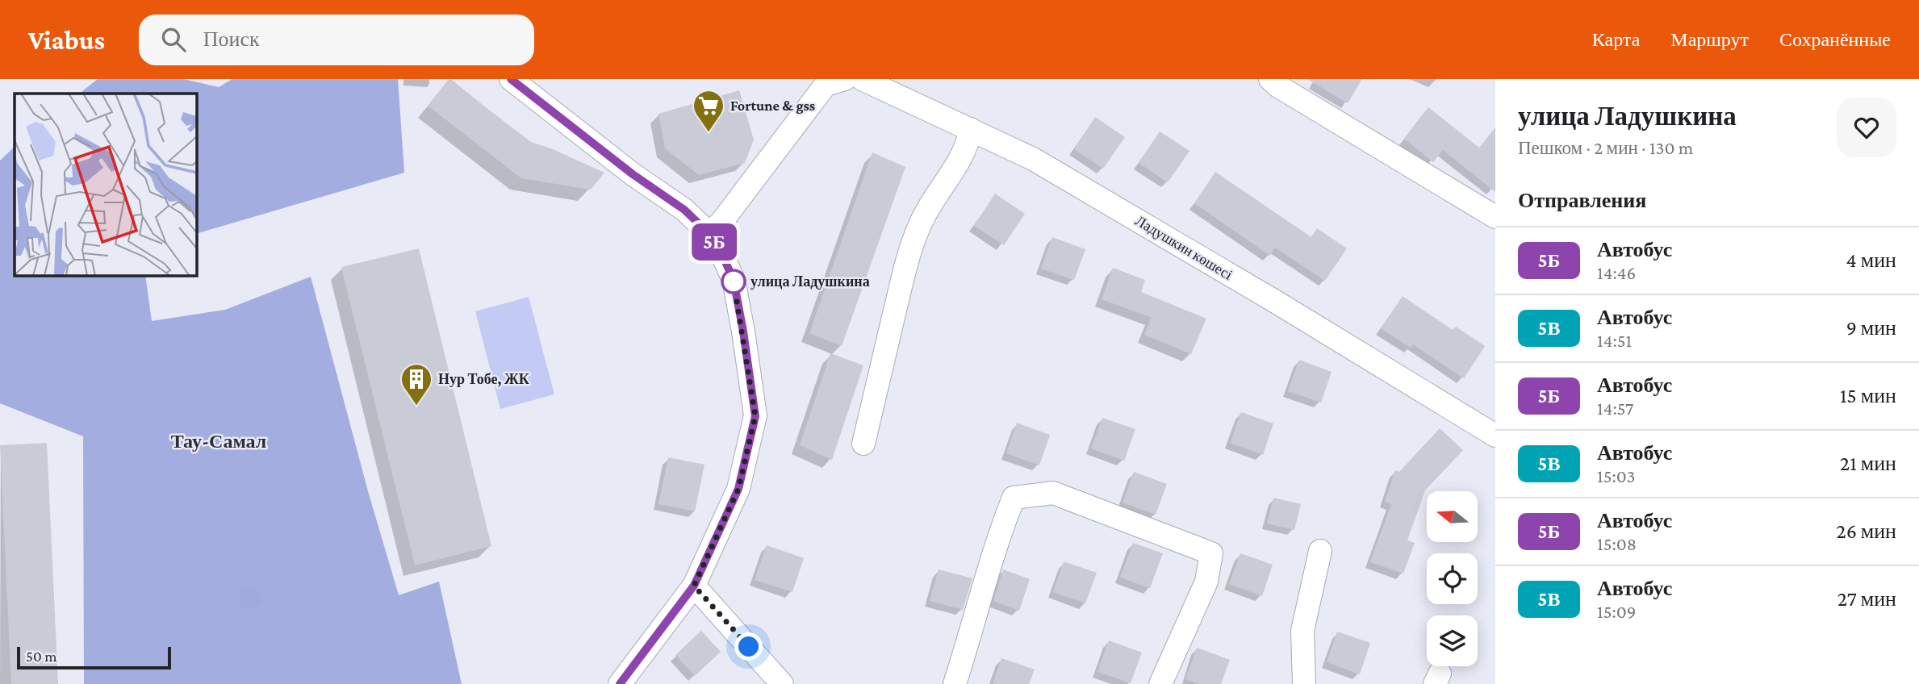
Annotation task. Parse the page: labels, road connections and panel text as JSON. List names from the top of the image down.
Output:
{
  "streets": {
    "street": ["Ладушкин көшесі"]
  },
  "districts": ["Тау-Самал"],
  "places": {
    "supermarket": ["Fortune & gss"],
    "other": ["улица Ладушкина"],
    "building": ["Нур Тобе, ЖК"]
  },
  "lines": ["bus line 5Б"],
  "scale_bar": "50 m",
  "north": "left",
  "page": {
    "header": "Viabus",
    "search": "Поиск",
    "nav": ["Карта", "Маршрут", "Сохранённые"],
    "on_map": "5Б",
    "heading": [
      ["улица Ладушкина", "Пешком · 2 мин · 130 m"],
      "Отправления"
    ],
    "list": [
      {
        "mark": "5Б",
        "name": "Автобус",
        "note": "14:46",
        "value": "4 мин"
      },
      {
        "mark": "5В",
        "name": "Автобус",
        "note": "14:51",
        "value": "9 мин"
      },
      {
        "mark": "5Б",
        "name": "Автобус",
        "note": "14:57",
        "value": "15 мин"
      },
      {
        "mark": "5В",
        "name": "Автобус",
        "note": "15:03",
        "value": "21 мин"
      },
      {
        "mark": "5Б",
        "name": "Автобус",
        "note": "15:08",
        "value": "26 мин"
      },
      {
        "mark": "5В",
        "name": "Автобус",
        "note": "15:09",
        "value": "27 мин"
      }
    ],
    "scale": "50 m"
  }
}
